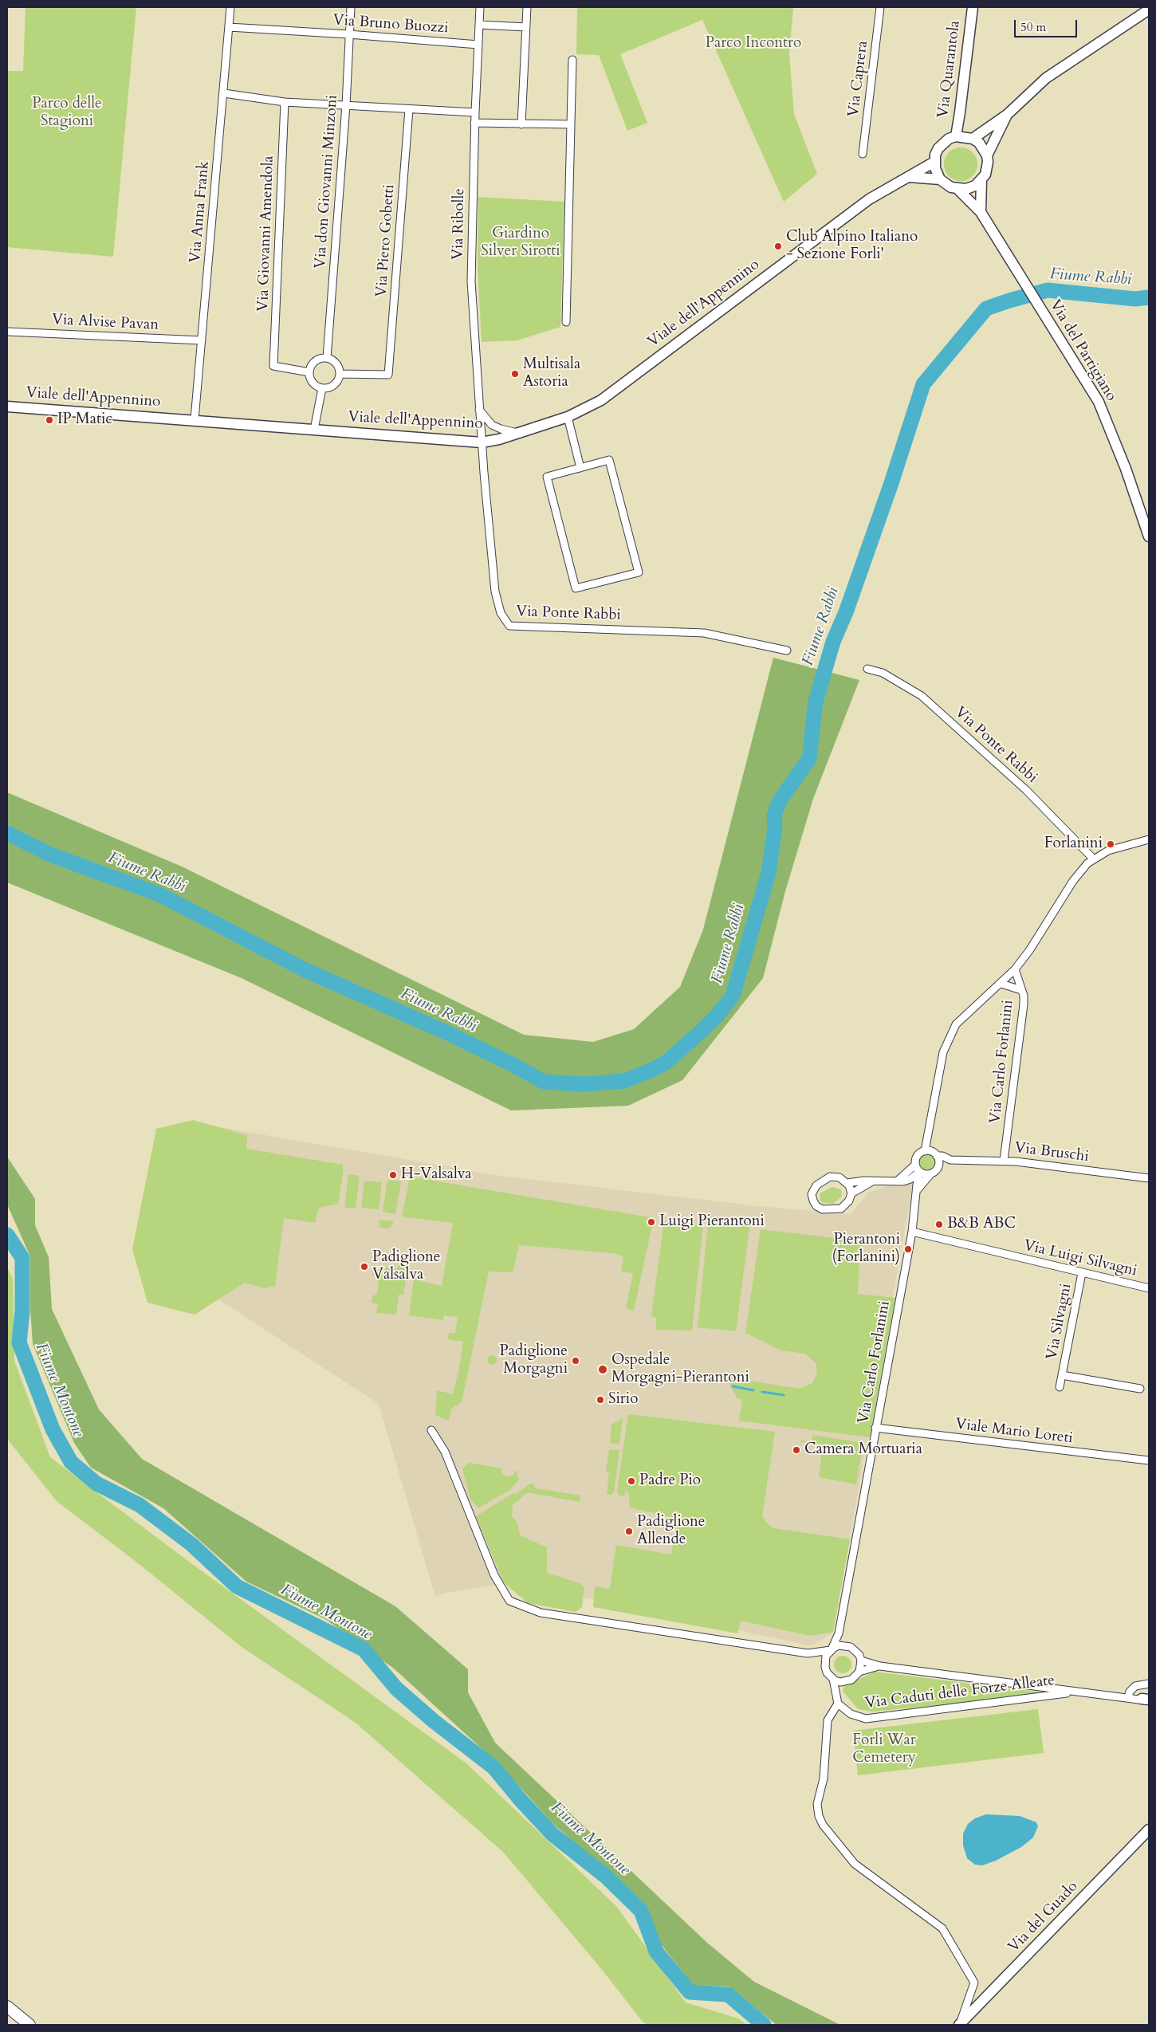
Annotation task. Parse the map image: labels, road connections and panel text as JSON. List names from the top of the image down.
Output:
{
  "streets": {
    "main road": [
      "Via Quarantola",
      "Viale dell'Appennino",
      "Via del Partigiano",
      "Via del Guado"
    ],
    "street": [
      "Via Bruno Buozzi",
      "Via Caprera",
      "Via don Giovanni Minzoni",
      "Via Anna Frank",
      "Via Ribolle",
      "Via Giovanni Amendola",
      "Via Piero Gobetti",
      "Via Alvise Pavan",
      "Via Ponte Rabbi",
      "Via Carlo Forlanini",
      "Via Bruschi",
      "Via Luigi Silvagni",
      "Via Silvagni",
      "Viale Mario Loreti",
      "Via Caduti delle Forze Alleate"
    ]
  },
  "crossings": [
    ["Via Bruno Buozzi", "Via don Giovanni Minzoni"],
    ["Via Bruno Buozzi", "Via Anna Frank"],
    ["Via Bruno Buozzi", "Via Ribolle"],
    ["Via Quarantola", "Viale dell'Appennino"],
    ["Via Quarantola", "Via del Partigiano"],
    ["Via don Giovanni Minzoni", "Via Giovanni Amendola"],
    ["Via don Giovanni Minzoni", "Via Piero Gobetti"],
    ["Via Anna Frank", "Viale dell'Appennino"],
    ["Via Anna Frank", "Via Alvise Pavan"],
    ["Via Ribolle", "Viale dell'Appennino"],
    ["Via Ribolle", "Via Ponte Rabbi"],
    ["Via Giovanni Amendola", "Via Piero Gobetti"],
    ["Viale dell'Appennino", "Via del Partigiano"],
    ["Viale dell'Appennino", "Via Ponte Rabbi"],
    ["Via Ponte Rabbi", "Via Carlo Forlanini"],
    ["Via Carlo Forlanini", "Via Bruschi"],
    ["Via Carlo Forlanini", "Via Luigi Silvagni"],
    ["Via Carlo Forlanini", "Viale Mario Loreti"],
    ["Via Luigi Silvagni", "Via Silvagni"]
  ],
  "water": ["Fiume Rabbi", "Fiume Montone"],
  "parks": [
    "Parco Incontro",
    "Parco delle Stagioni",
    "Giardino Silver Sirotti",
    "Forli War Cemetery"
  ],
  "places": [
    "Club Alpino Italiano - Sezione Forli'",
    "Multisala Astoria",
    "IP Matic",
    "Forlanini",
    "H-Valsalva",
    "Luigi Pierantoni",
    "B&B ABC",
    "Pierantoni (Forlanini)",
    "Padiglione Valsalva",
    "Padiglione Morgagni",
    "Ospedale Morgagni-Pierantoni",
    "Sirio",
    "Camera Mortuaria",
    "Padre Pio",
    "Padiglione Allende"
  ],
  "scale_bar": "50 m"
}
